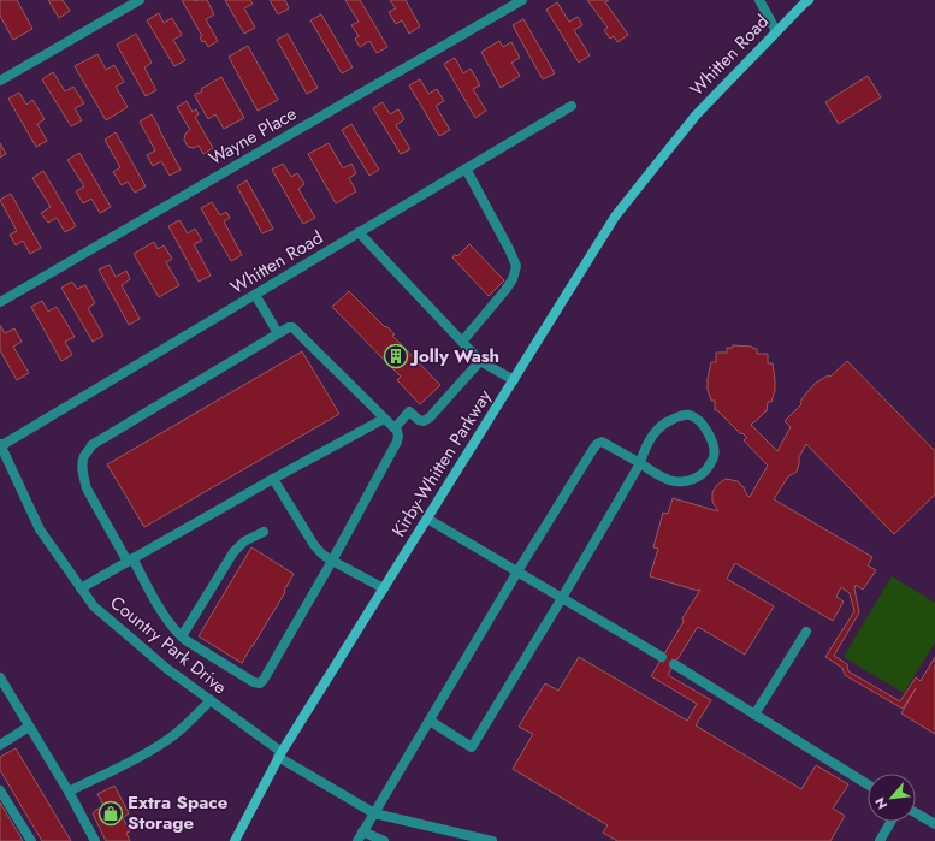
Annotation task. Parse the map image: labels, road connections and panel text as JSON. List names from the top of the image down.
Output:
{
  "streets": {
    "main road": ["Whitten Road", "Kirby-Whitten Parkway"],
    "street": ["Wayne Place", "Country Park Drive"]
  },
  "crossings": [
    ["Whitten Road", "Kirby-Whitten Parkway"],
    ["Whitten Road", "Country Park Drive"],
    ["Kirby-Whitten Parkway", "Country Park Drive"]
  ],
  "places": {
    "building": ["Jolly Wash"],
    "shop": ["Extra Space Storage"]
  },
  "north": "bottom left"
}
